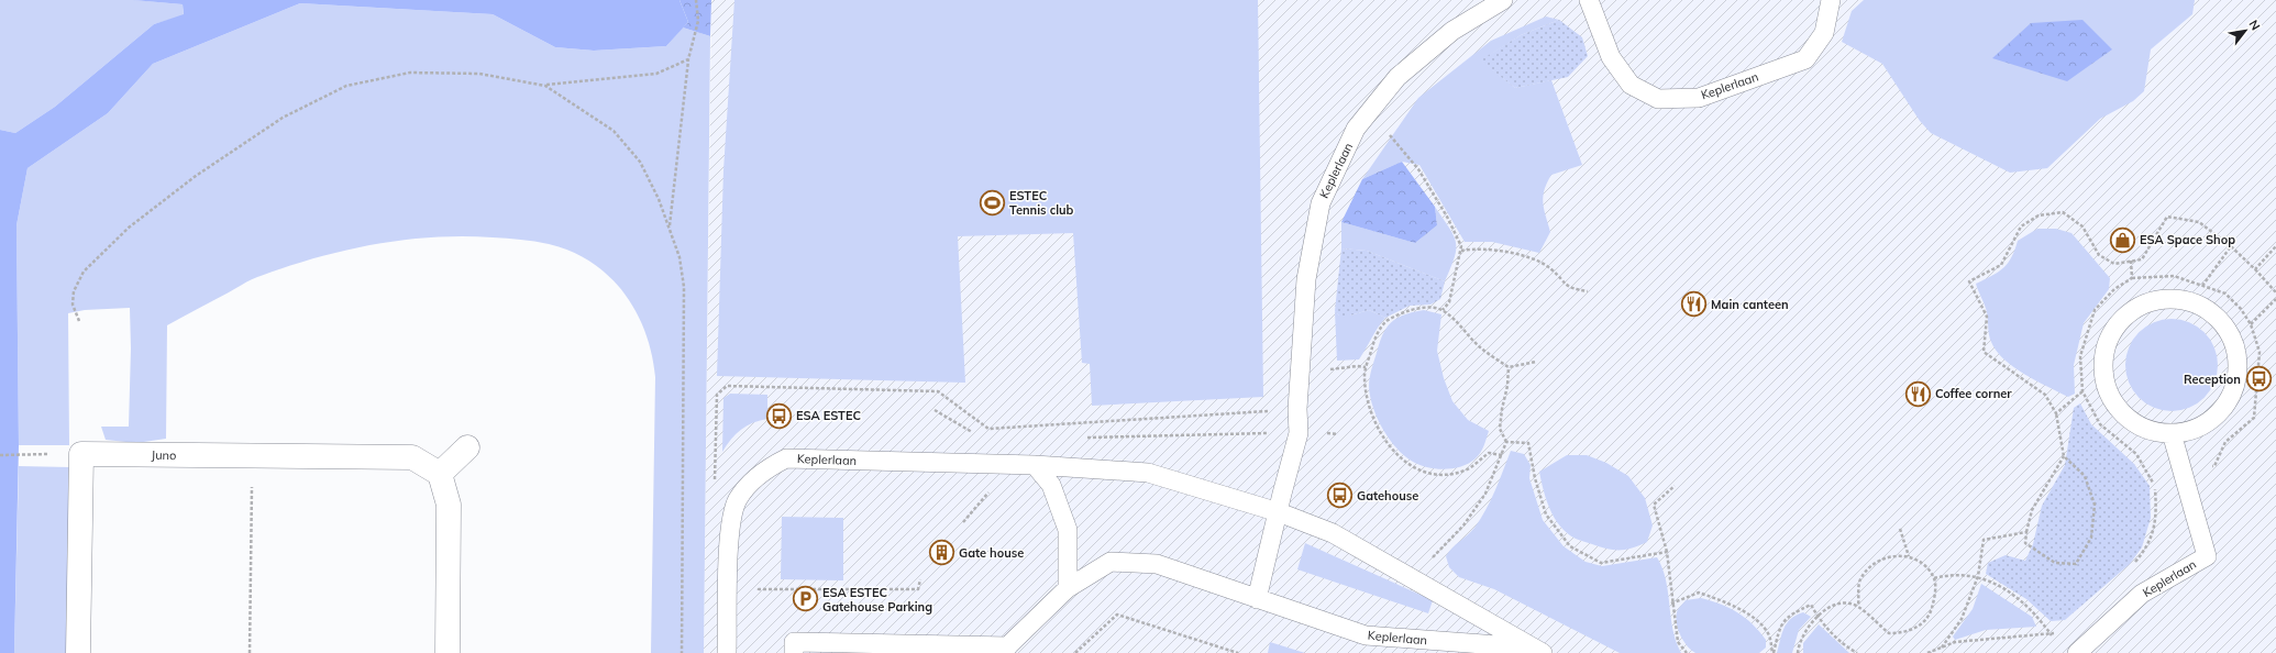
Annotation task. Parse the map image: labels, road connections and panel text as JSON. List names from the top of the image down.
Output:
{
  "streets": {
    "street": ["Juno"],
    "lane": ["Keplerlaan"]
  },
  "places": {
    "sports": ["ESTEC Tennis club"],
    "shop": ["ESA Space Shop"],
    "restaurant": ["Main canteen", "Coffee corner"],
    "bus stop": ["Reception", "ESA ESTEC", "Gatehouse"],
    "building": ["Gate house"],
    "parking": ["ESA ESTEC Gatehouse Parking"]
  },
  "north": "top right"
}
